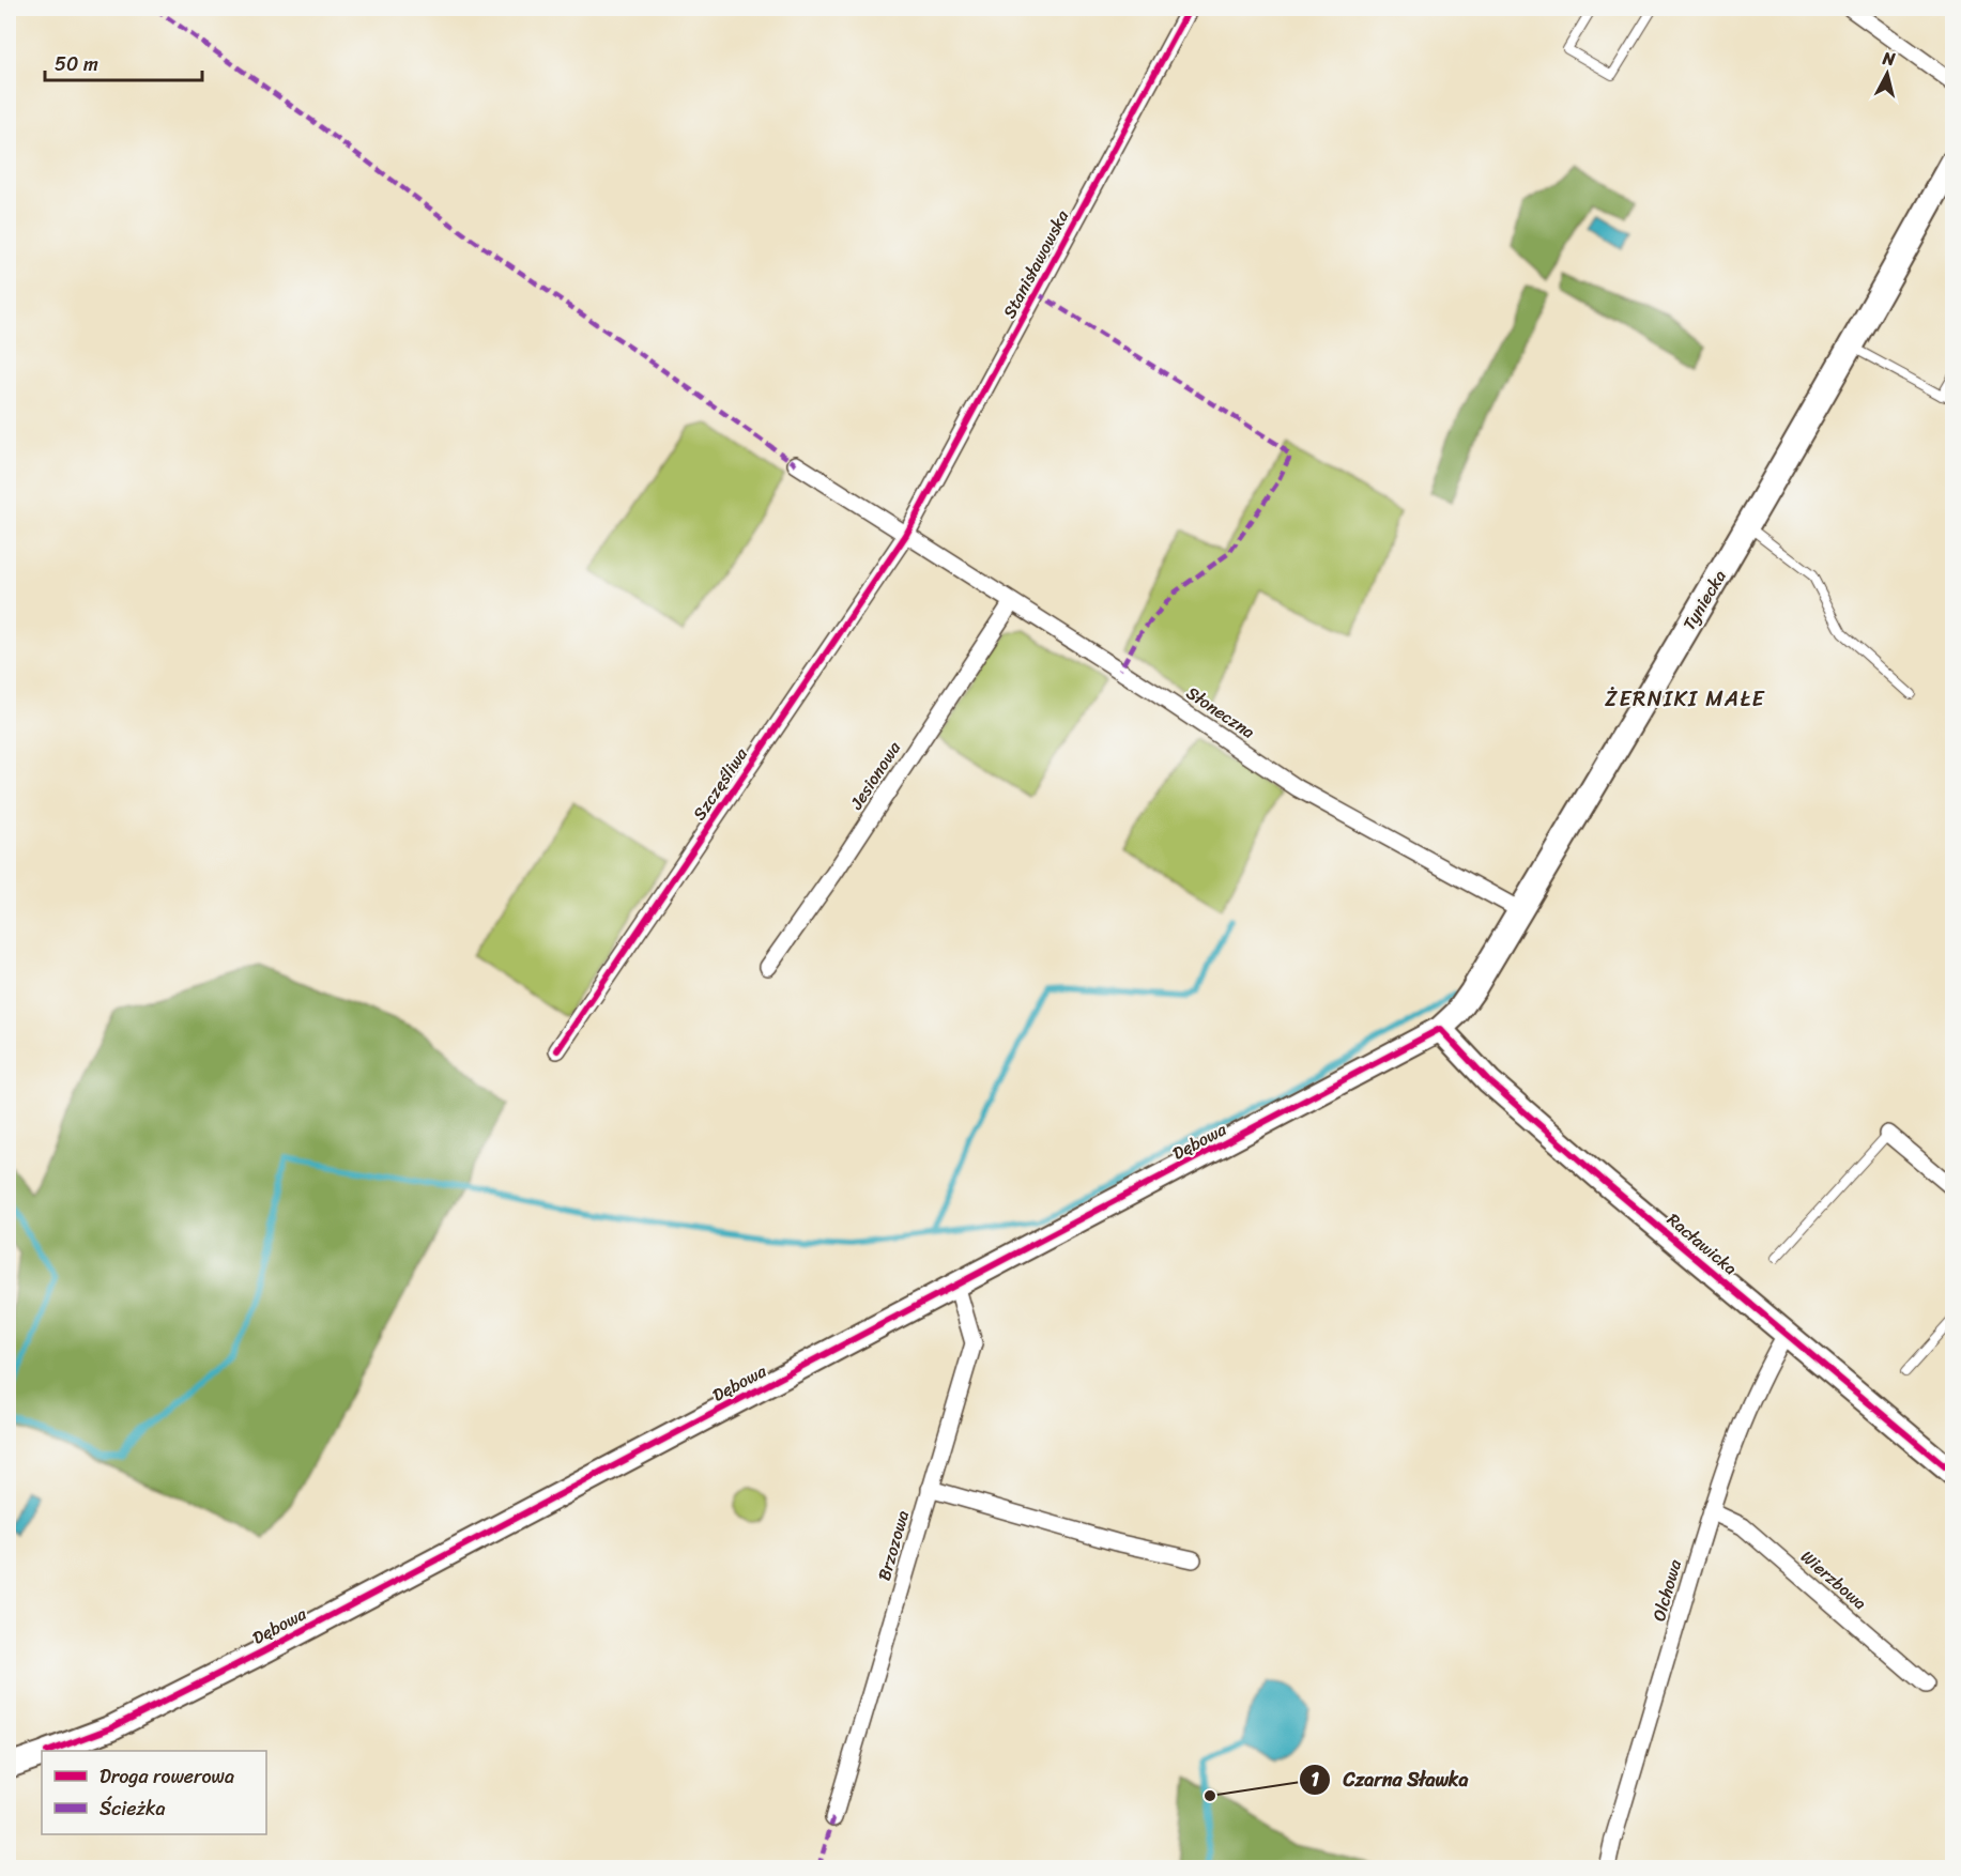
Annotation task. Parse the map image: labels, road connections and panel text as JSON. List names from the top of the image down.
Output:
{
  "streets": {
    "street": [
      "Stanisławowska",
      "Tyniecka",
      "Słoneczna",
      "Jesionowa",
      "Szczęśliwa",
      "Dębowa",
      "Racławicka",
      "Brzozowa",
      "Wierzbowa",
      "Olchowa"
    ]
  },
  "crossings": [
    ["Stanisławowska", "Słoneczna"],
    ["Stanisławowska", "Szczęśliwa"],
    ["Tyniecka", "Słoneczna"],
    ["Tyniecka", "Dębowa"],
    ["Tyniecka", "Racławicka"],
    ["Słoneczna", "Jesionowa"],
    ["Słoneczna", "Szczęśliwa"],
    ["Dębowa", "Racławicka"],
    ["Dębowa", "Brzozowa"],
    ["Racławicka", "Olchowa"],
    ["Wierzbowa", "Olchowa"]
  ],
  "districts": ["ŻERNIKI MAŁE"],
  "places": ["Czarna Sławka"],
  "legend": ["Droga rowerowa", "Ścieżka"],
  "scale_bar": "50 m",
  "north": "top"
}
